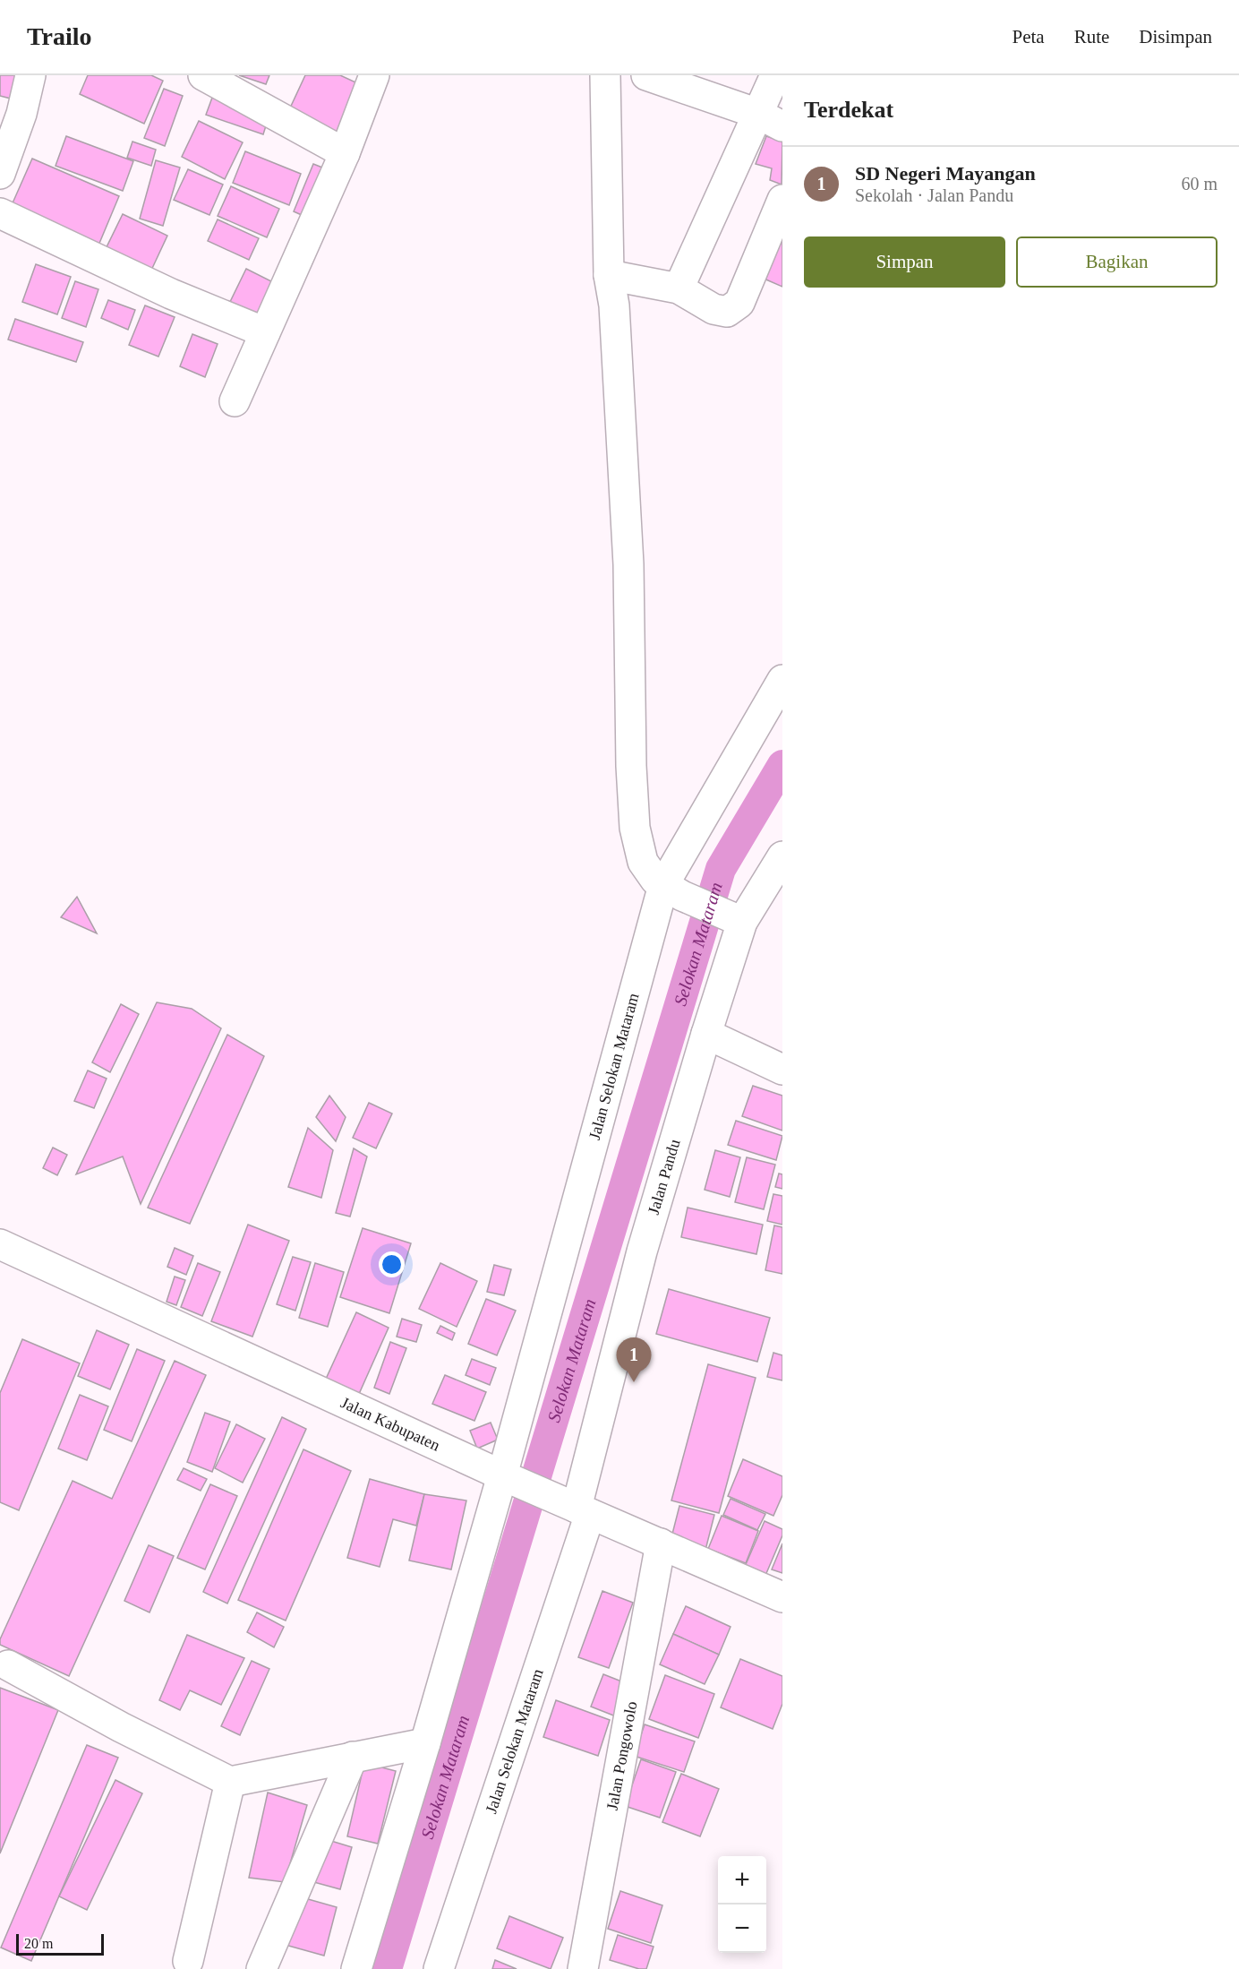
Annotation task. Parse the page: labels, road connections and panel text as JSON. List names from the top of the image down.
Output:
{
  "streets": {
    "street": [
      "Jalan Selokan Mataram",
      "Jalan Pandu",
      "Jalan Kabupaten",
      "Jalan Pongowolo"
    ]
  },
  "crossings": [
    ["Jalan Selokan Mataram", "Jalan Pandu"],
    ["Jalan Selokan Mataram", "Jalan Kabupaten"],
    ["Jalan Pandu", "Jalan Kabupaten"],
    ["Jalan Kabupaten", "Jalan Pongowolo"]
  ],
  "water": ["Selokan Mataram"],
  "scale_bar": "20 m",
  "page": {
    "header": "Trailo",
    "nav": ["Peta", "Rute", "Disimpan"],
    "heading": "Terdekat",
    "list": [
      {
        "mark": "1",
        "name": "SD Negeri Mayangan",
        "note": "Sekolah · Jalan Pandu",
        "value": "60 m"
      }
    ],
    "buttons": ["Simpan", "Bagikan"],
    "pins": "1",
    "map_buttons": ["+", "−"],
    "scale": "20 m"
  }
}
